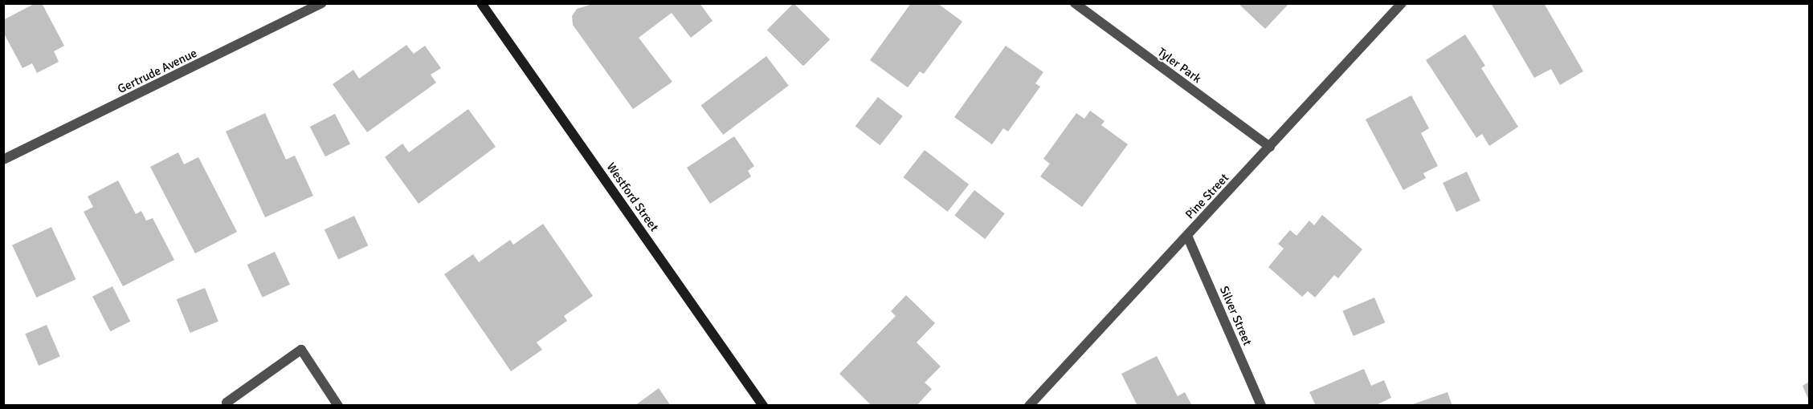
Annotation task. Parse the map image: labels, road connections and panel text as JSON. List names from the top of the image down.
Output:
{
  "streets": {
    "main road": ["Westford Street"],
    "street": [
      "Tyler Park",
      "Gertrude Avenue",
      "Pine Street",
      "Silver Street"
    ]
  },
  "crossings": [
    ["Tyler Park", "Pine Street"],
    ["Pine Street", "Silver Street"]
  ]
}
